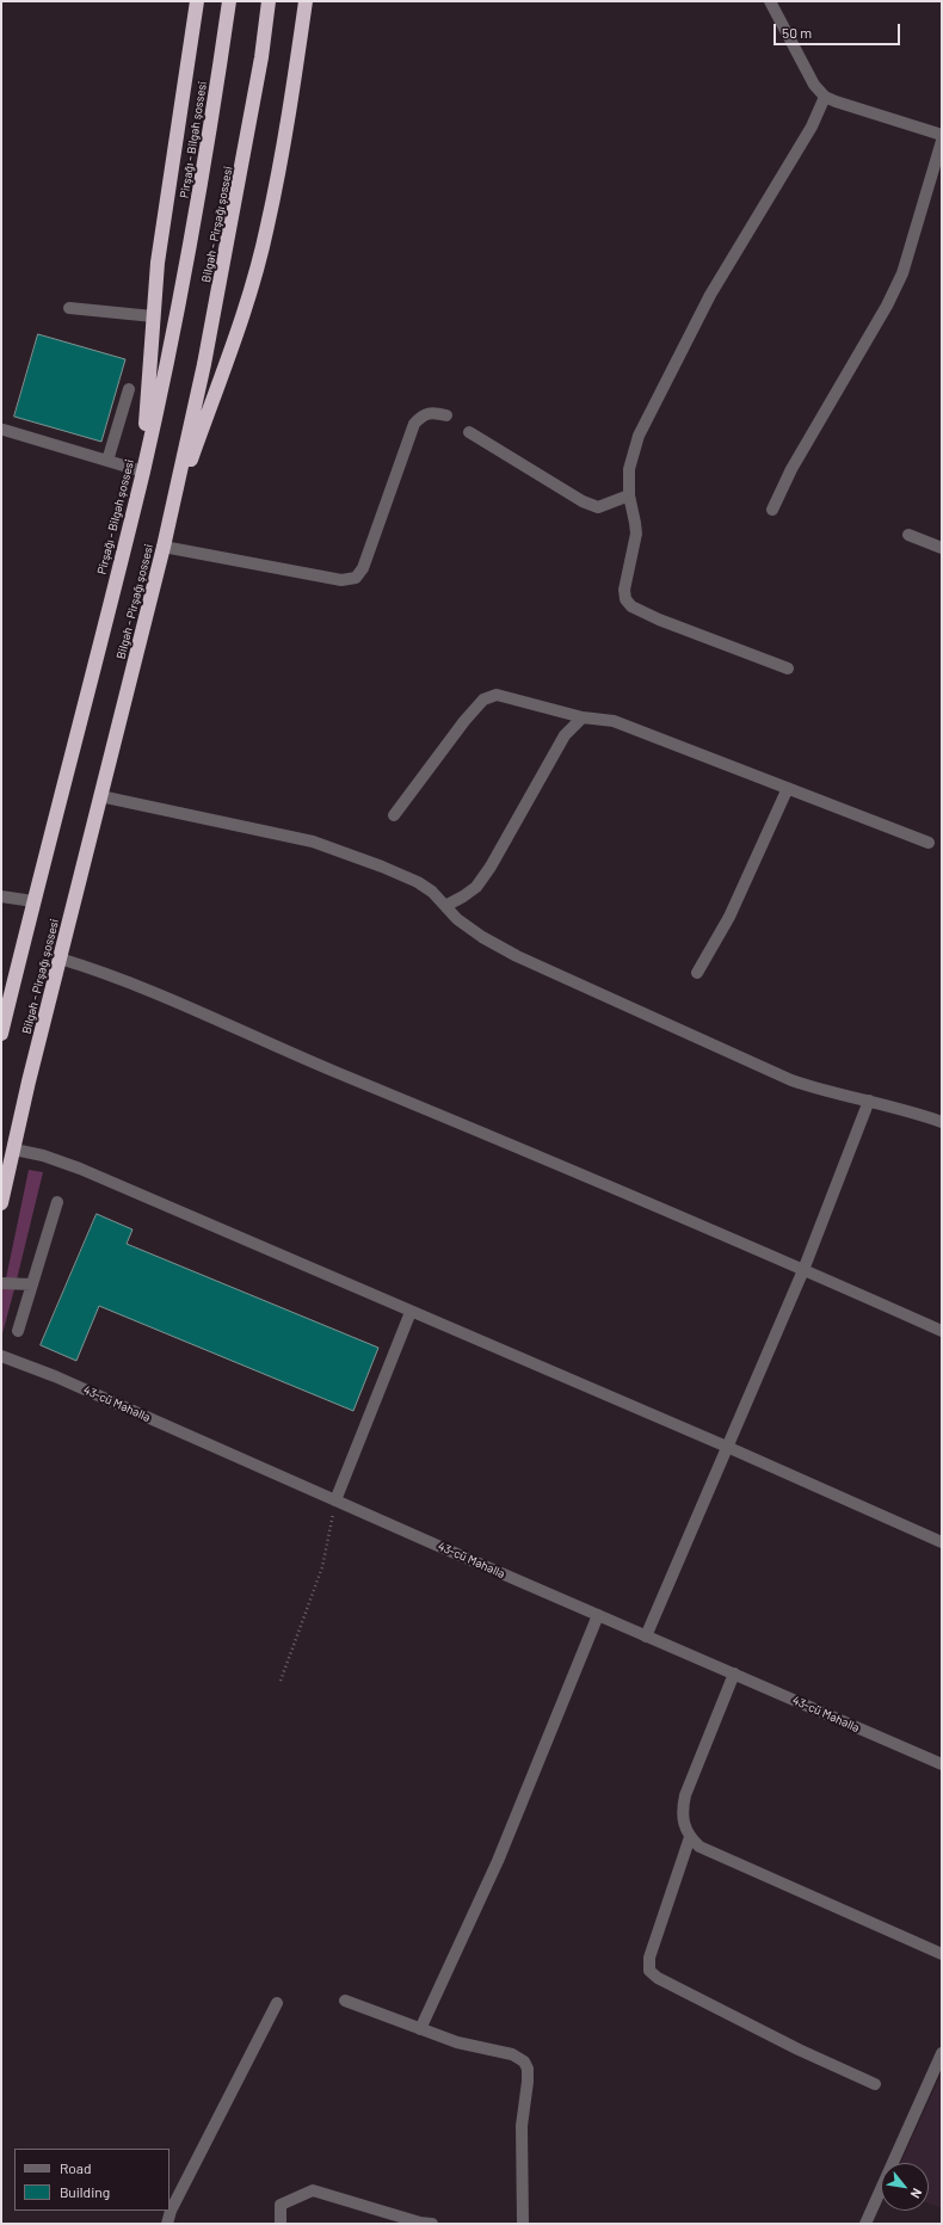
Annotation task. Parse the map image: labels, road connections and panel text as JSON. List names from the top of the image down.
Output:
{
  "streets": {
    "highway": ["Pirşağı - Bilgəh şossesi", "Bilgəh - Pirşağı şossesi"],
    "street": ["43-cü Məhəllə"]
  },
  "legend": ["Road", "Building"],
  "scale_bar": "50 m",
  "north": "bottom right"
}
